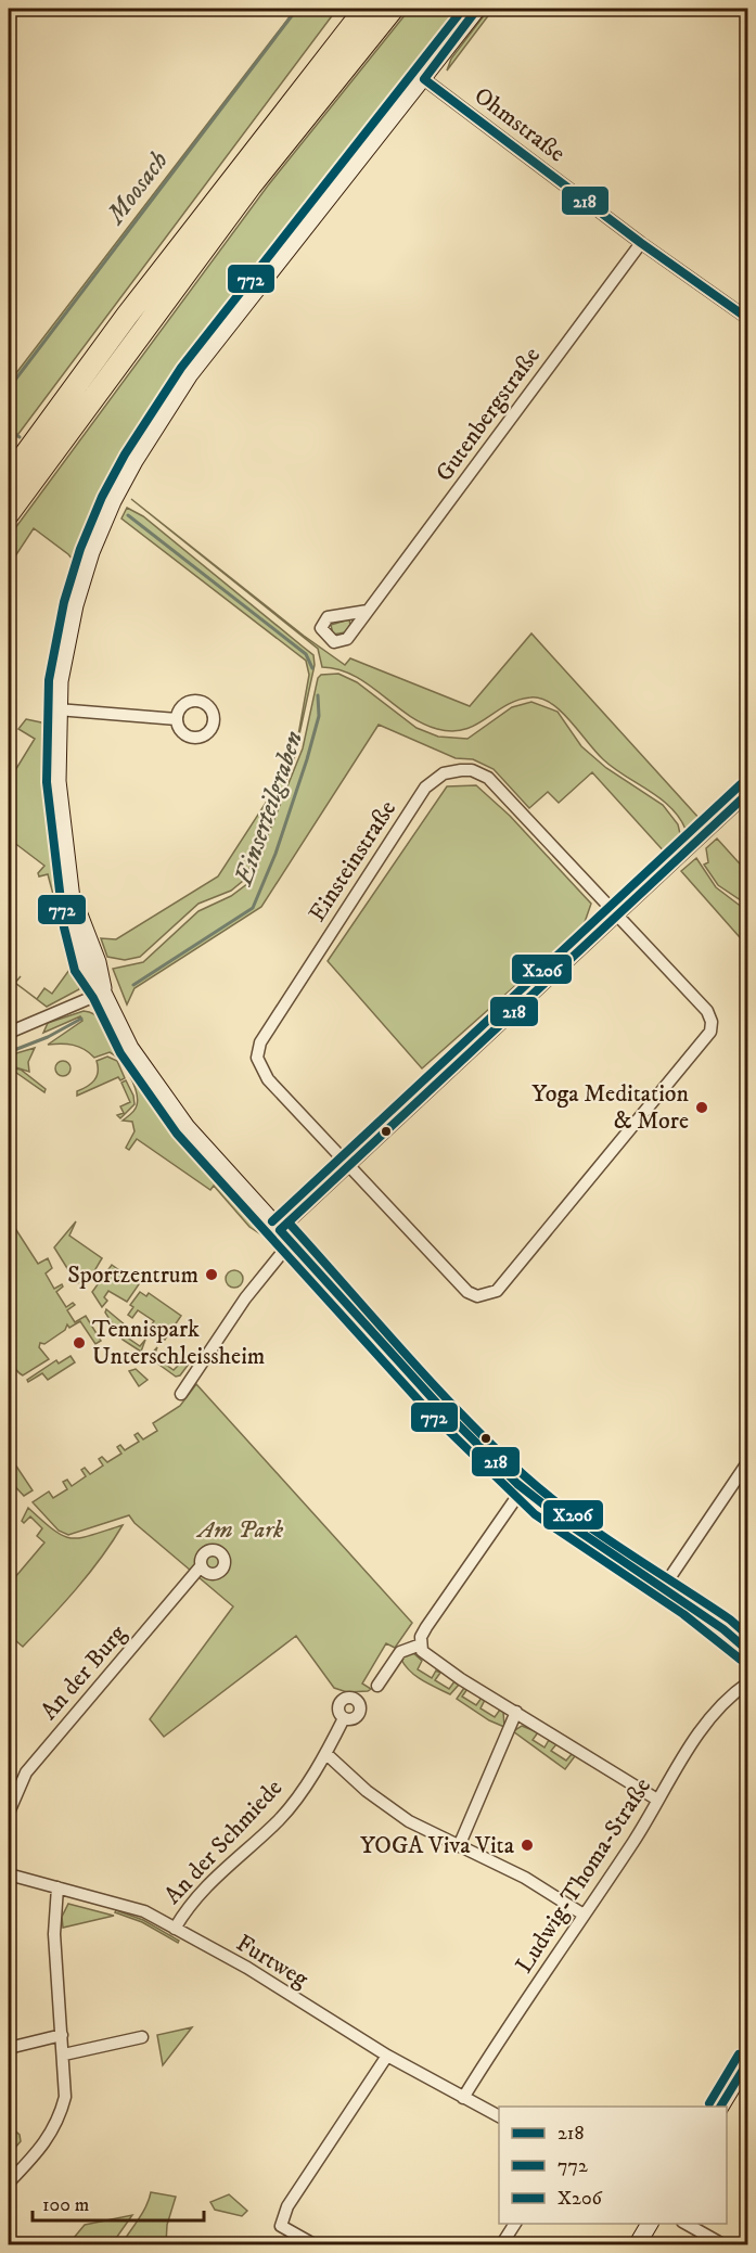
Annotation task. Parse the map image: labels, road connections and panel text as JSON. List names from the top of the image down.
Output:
{
  "streets": {
    "street": [
      "Ohmstraße",
      "Gutenbergstraße",
      "Einsteinstraße",
      "An der Burg",
      "An der Schmiede",
      "Ludwig-Thoma-Straße",
      "Furtweg"
    ]
  },
  "crossings": [
    ["Ohmstraße", "Gutenbergstraße"],
    ["An der Schmiede", "Furtweg"],
    ["Ludwig-Thoma-Straße", "Furtweg"]
  ],
  "water": ["Moosach", "Einserteilgraben"],
  "parks": ["Am Park"],
  "places": [
    "Yoga Meditation & More",
    "Sportzentrum",
    "Tennispark Unterschleissheim",
    "YOGA Viva Vita"
  ],
  "lines": ["transit line 218", "transit line 772", "transit line X206"],
  "legend": ["218", "772", "X206"],
  "scale_bar": "100 m"
}
